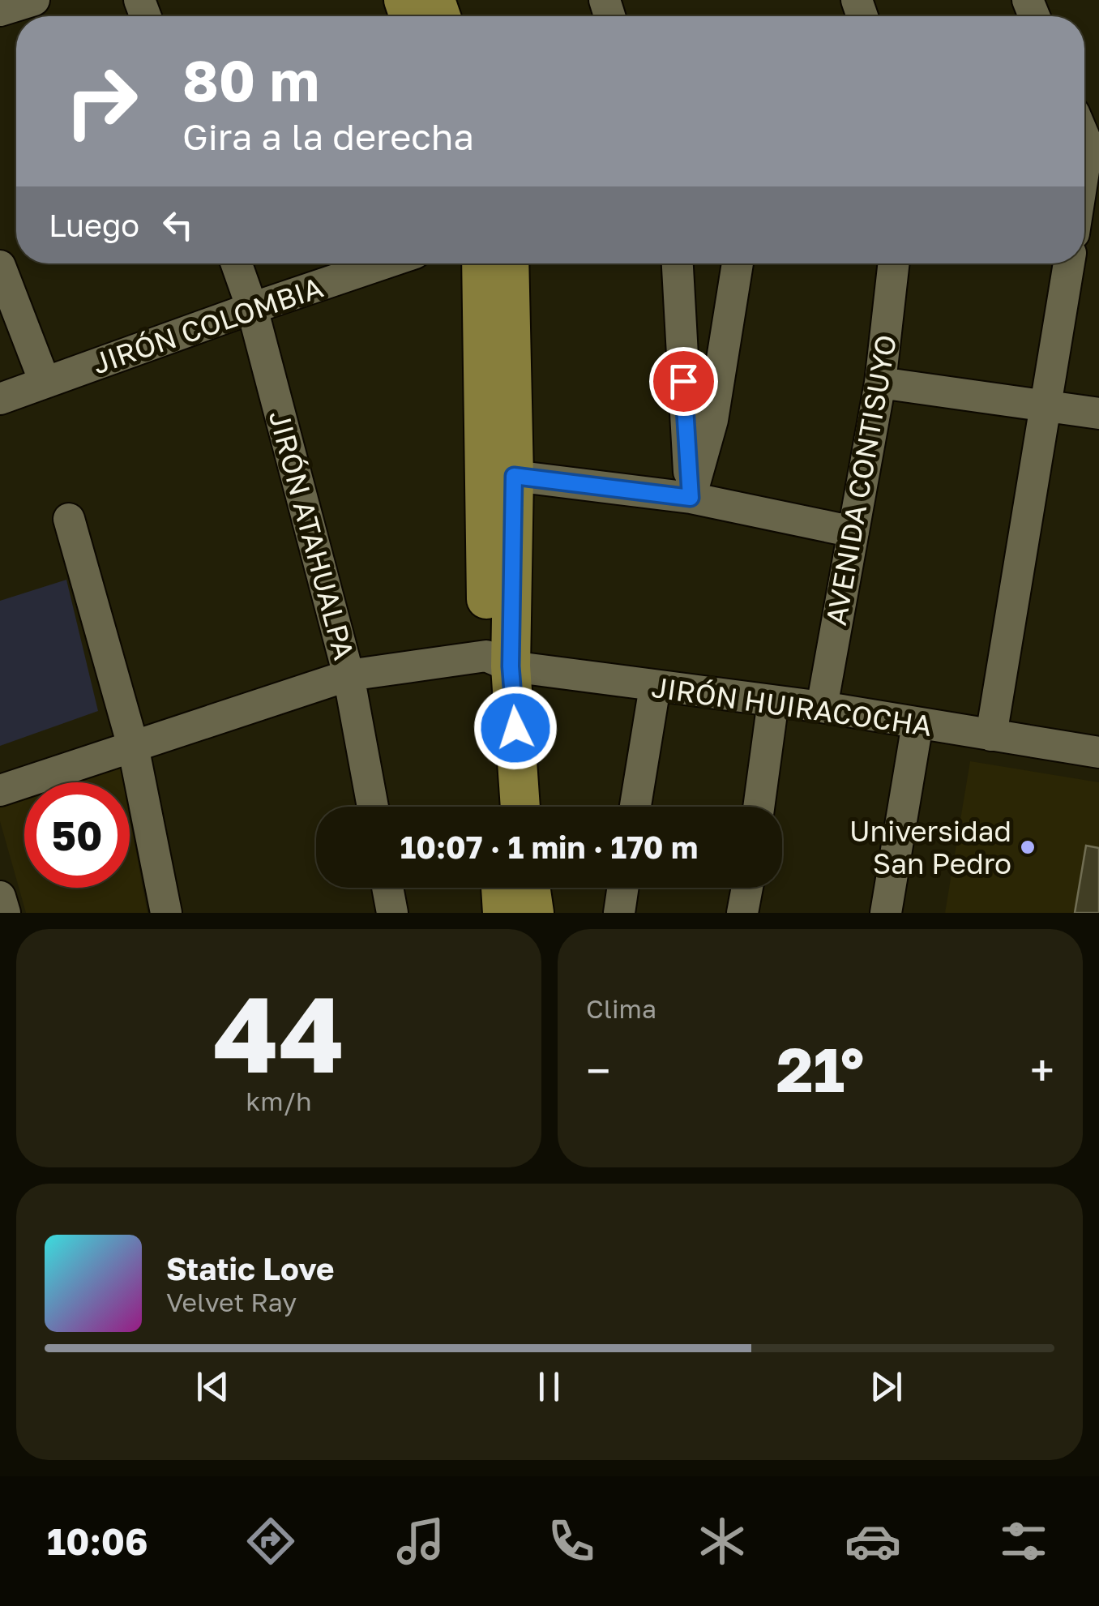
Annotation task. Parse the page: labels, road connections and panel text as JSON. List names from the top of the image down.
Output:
{
  "streets": {
    "street": [
      "JIRÓN COLOMBIA",
      "AVENIDA CONTISUYO",
      "JIRÓN ATAHUALPA",
      "JIRÓN HUIRACOCHA"
    ]
  },
  "crossings": [
    ["JIRÓN COLOMBIA", "JIRÓN ATAHUALPA"],
    ["AVENIDA CONTISUYO", "JIRÓN HUIRACOCHA"],
    ["JIRÓN ATAHUALPA", "JIRÓN HUIRACOCHA"]
  ],
  "places": ["Universidad San Pedro"],
  "page": {
    "turn": ["80 m", "Gira a la derecha"],
    "then": "Luego",
    "limit": "50",
    "trip": "10:07 · 1 min · 170 m",
    "tile": [
      ["44", "km/h"],
      "Clima"
    ],
    "heat": ["−", "21°", "+"],
    "song": ["Static Love", "Velvet Ray"],
    "tabs": "10:06"
  }
}
